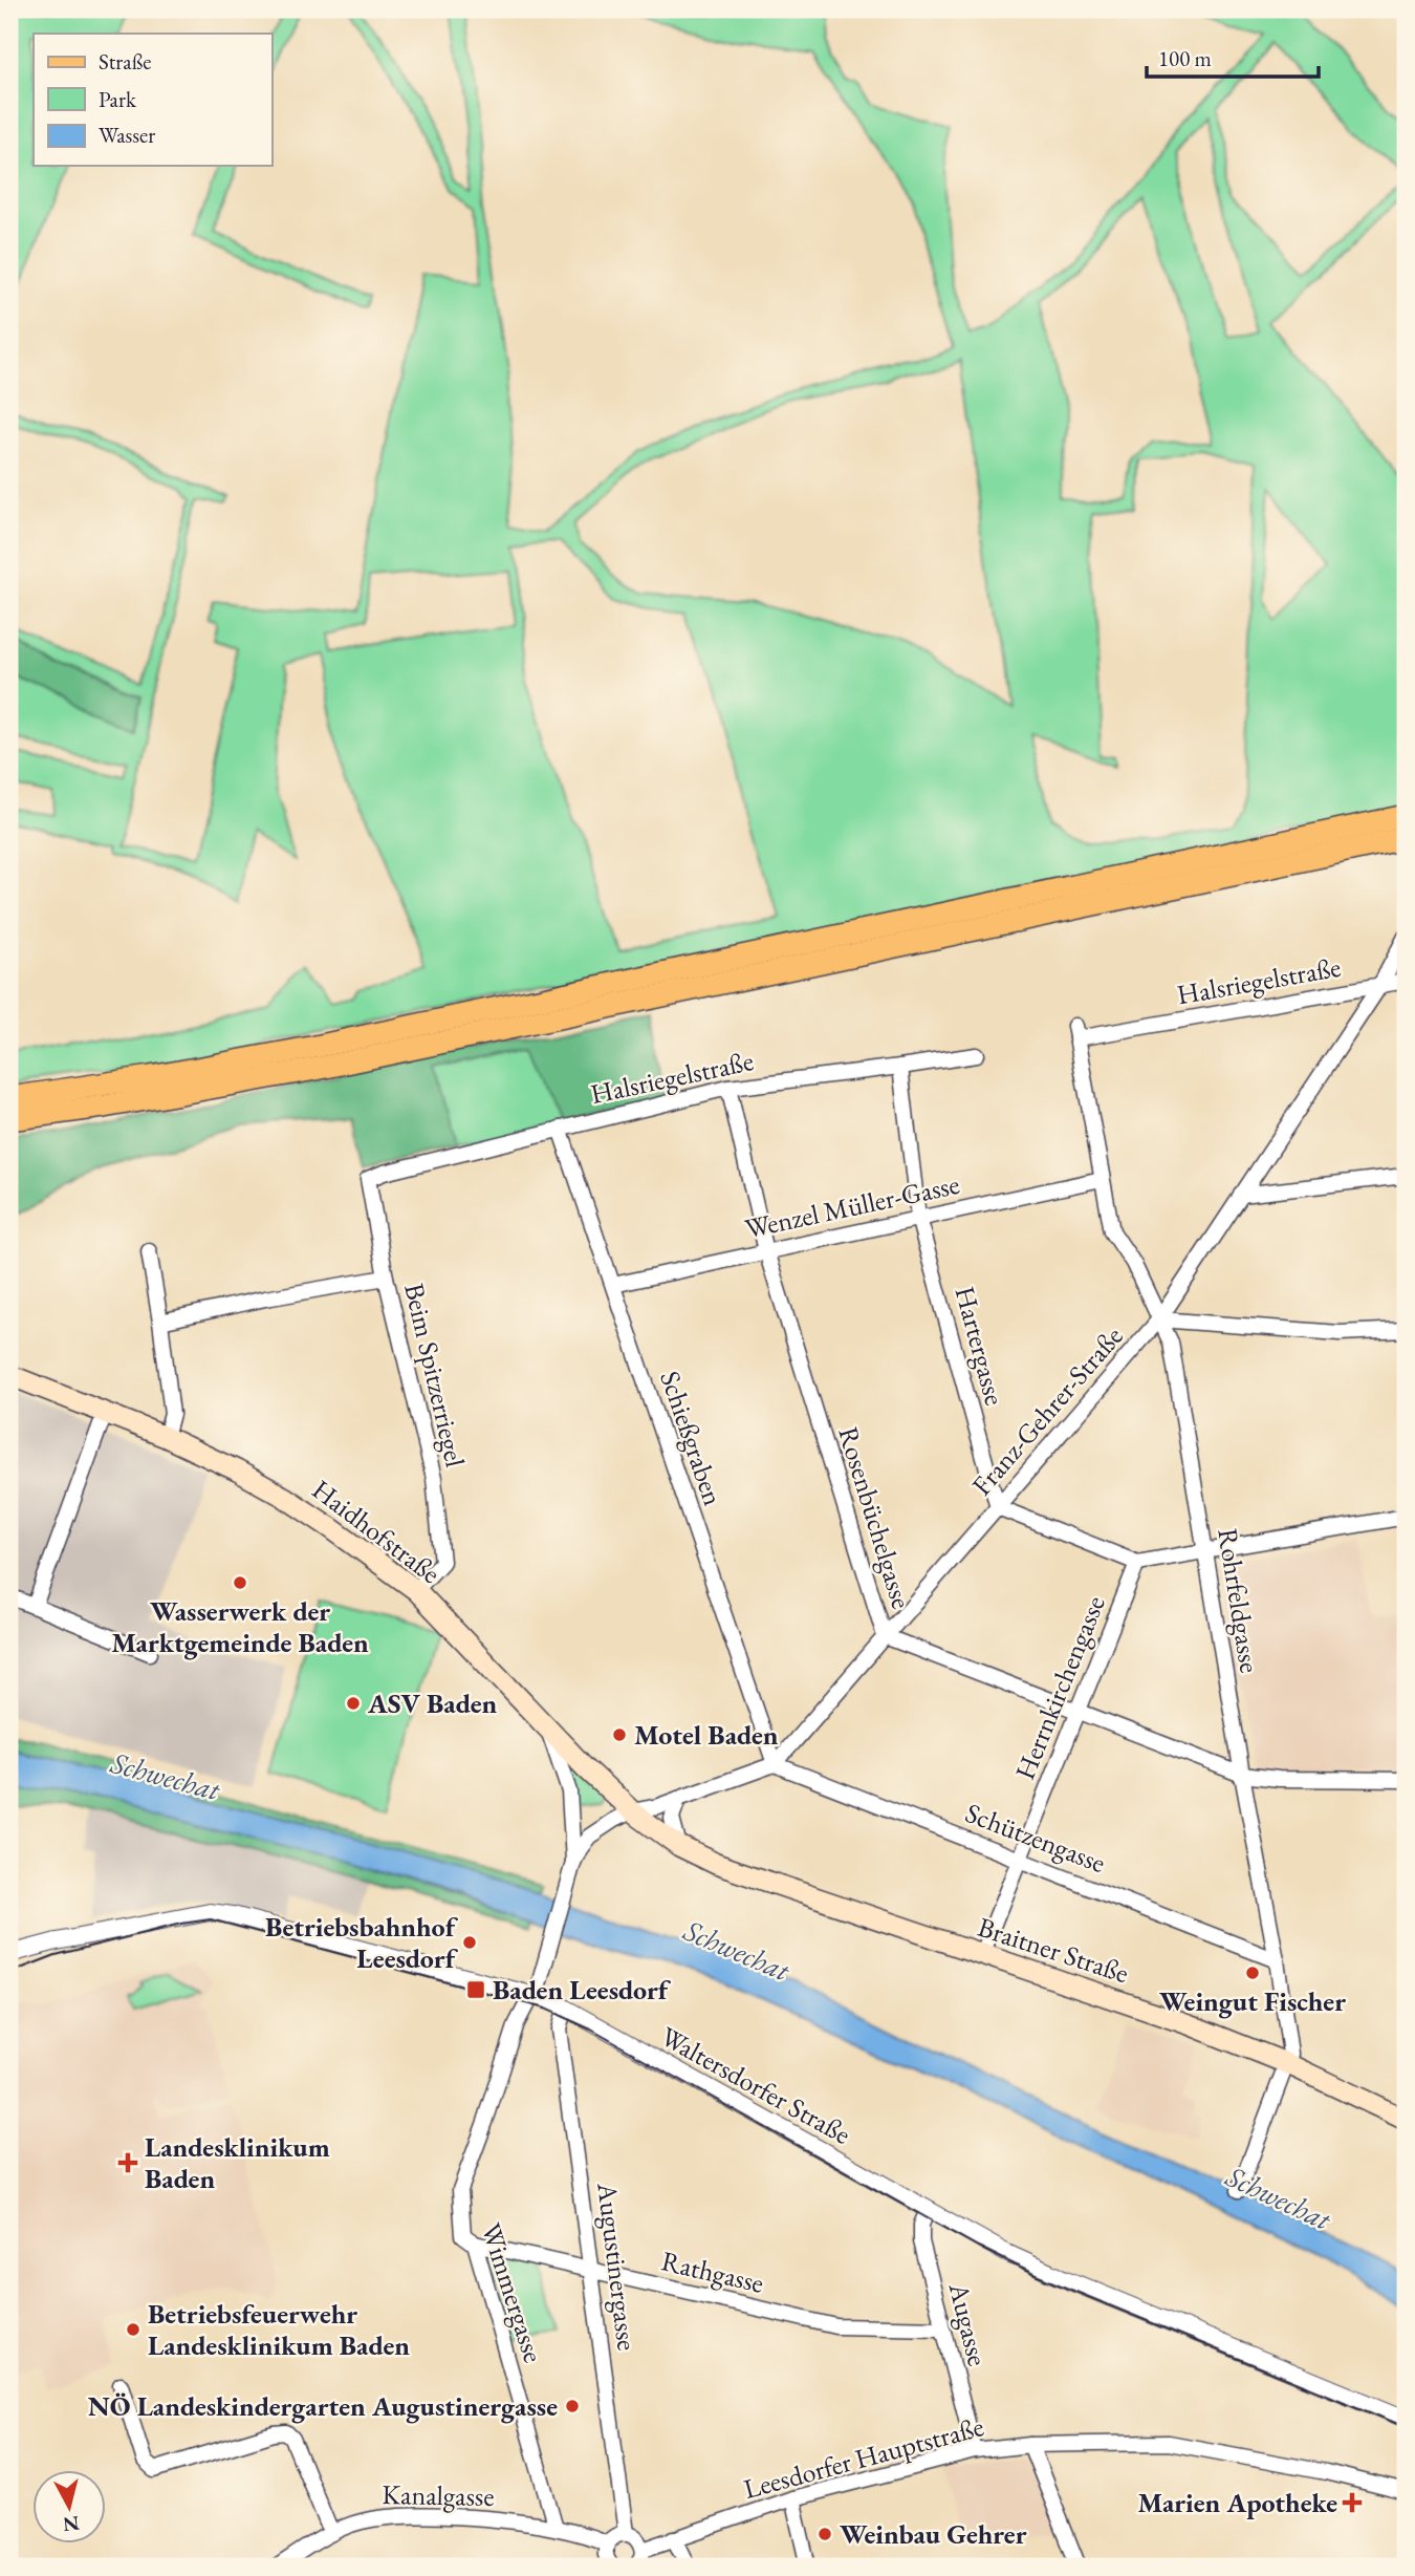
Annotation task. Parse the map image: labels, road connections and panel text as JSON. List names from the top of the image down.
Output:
{
  "streets": {
    "main road": ["Haidhofstraße", "Braitner Straße"],
    "street": [
      "Halsriegelstraße",
      "Wenzel Müller-Gasse",
      "Hartergasse",
      "Beim Spitzerriegel",
      "Franz-Gehrer-Straße",
      "Schießgraben",
      "Rosenbüchelgasse",
      "Rohrfeldgasse",
      "Herrnkirchengasse",
      "Schützengasse",
      "Waltersdorfer Straße",
      "Augustinergasse",
      "Rathgasse",
      "Wimmergasse",
      "Augasse",
      "Leesdorfer Hauptstraße",
      "Kanalgasse"
    ]
  },
  "crossings": [
    ["Halsriegelstraße", "Hartergasse"],
    ["Halsriegelstraße", "Beim Spitzerriegel"],
    ["Halsriegelstraße", "Franz-Gehrer-Straße"],
    ["Halsriegelstraße", "Schießgraben"],
    ["Halsriegelstraße", "Rosenbüchelgasse"],
    ["Halsriegelstraße", "Rohrfeldgasse"],
    ["Wenzel Müller-Gasse", "Hartergasse"],
    ["Wenzel Müller-Gasse", "Schießgraben"],
    ["Wenzel Müller-Gasse", "Rosenbüchelgasse"],
    ["Wenzel Müller-Gasse", "Rohrfeldgasse"],
    ["Hartergasse", "Franz-Gehrer-Straße"],
    ["Beim Spitzerriegel", "Haidhofstraße"],
    ["Franz-Gehrer-Straße", "Schießgraben"],
    ["Franz-Gehrer-Straße", "Rosenbüchelgasse"],
    ["Franz-Gehrer-Straße", "Haidhofstraße"],
    ["Franz-Gehrer-Straße", "Rohrfeldgasse"],
    ["Franz-Gehrer-Straße", "Schützengasse"],
    ["Franz-Gehrer-Straße", "Braitner Straße"],
    ["Franz-Gehrer-Straße", "Wimmergasse"],
    ["Schießgraben", "Schützengasse"],
    ["Rosenbüchelgasse", "Rohrfeldgasse"],
    ["Rosenbüchelgasse", "Herrnkirchengasse"],
    ["Haidhofstraße", "Braitner Straße"],
    ["Haidhofstraße", "Wimmergasse"],
    ["Rohrfeldgasse", "Schützengasse"],
    ["Rohrfeldgasse", "Braitner Straße"],
    ["Herrnkirchengasse", "Schützengasse"],
    ["Herrnkirchengasse", "Braitner Straße"],
    ["Waltersdorfer Straße", "Augustinergasse"],
    ["Waltersdorfer Straße", "Wimmergasse"],
    ["Waltersdorfer Straße", "Augasse"],
    ["Augustinergasse", "Rathgasse"],
    ["Rathgasse", "Wimmergasse"],
    ["Rathgasse", "Augasse"],
    ["Wimmergasse", "Kanalgasse"],
    ["Augasse", "Leesdorfer Hauptstraße"]
  ],
  "water": ["Schwechat"],
  "places": {
    "other": [
      "Wasserwerk der Marktgemeinde Baden",
      "ASV Baden",
      "Motel Baden",
      "Betriebsbahnhof Leesdorf",
      "Weingut Fischer",
      "Betriebsfeuerwehr Landesklinikum Baden",
      "NÖ Landeskindergarten Augustinergasse",
      "Weinbau Gehrer"
    ],
    "transit": ["Baden Leesdorf"],
    "health": ["Landesklinikum Baden", "Marien Apotheke"]
  },
  "legend": ["Straße", "Park", "Wasser"],
  "scale_bar": "100 m",
  "north": "bottom"
}
